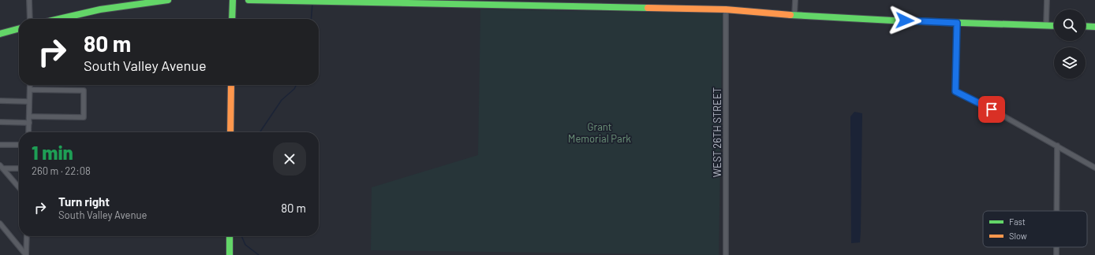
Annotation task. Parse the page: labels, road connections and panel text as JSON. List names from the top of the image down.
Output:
{
  "streets": {
    "street": ["WEST 26TH STREET"]
  },
  "parks": ["Grant Memorial Park"],
  "legend": ["Fast", "Slow"],
  "page": {
    "turn": ["80 m", "South Valley Avenue"],
    "heading": ["1 min", "260 m · 22:08"],
    "list": [
      {
        "name": "Turn right",
        "note": "South Valley Avenue",
        "value": "80 m"
      }
    ]
  }
}
